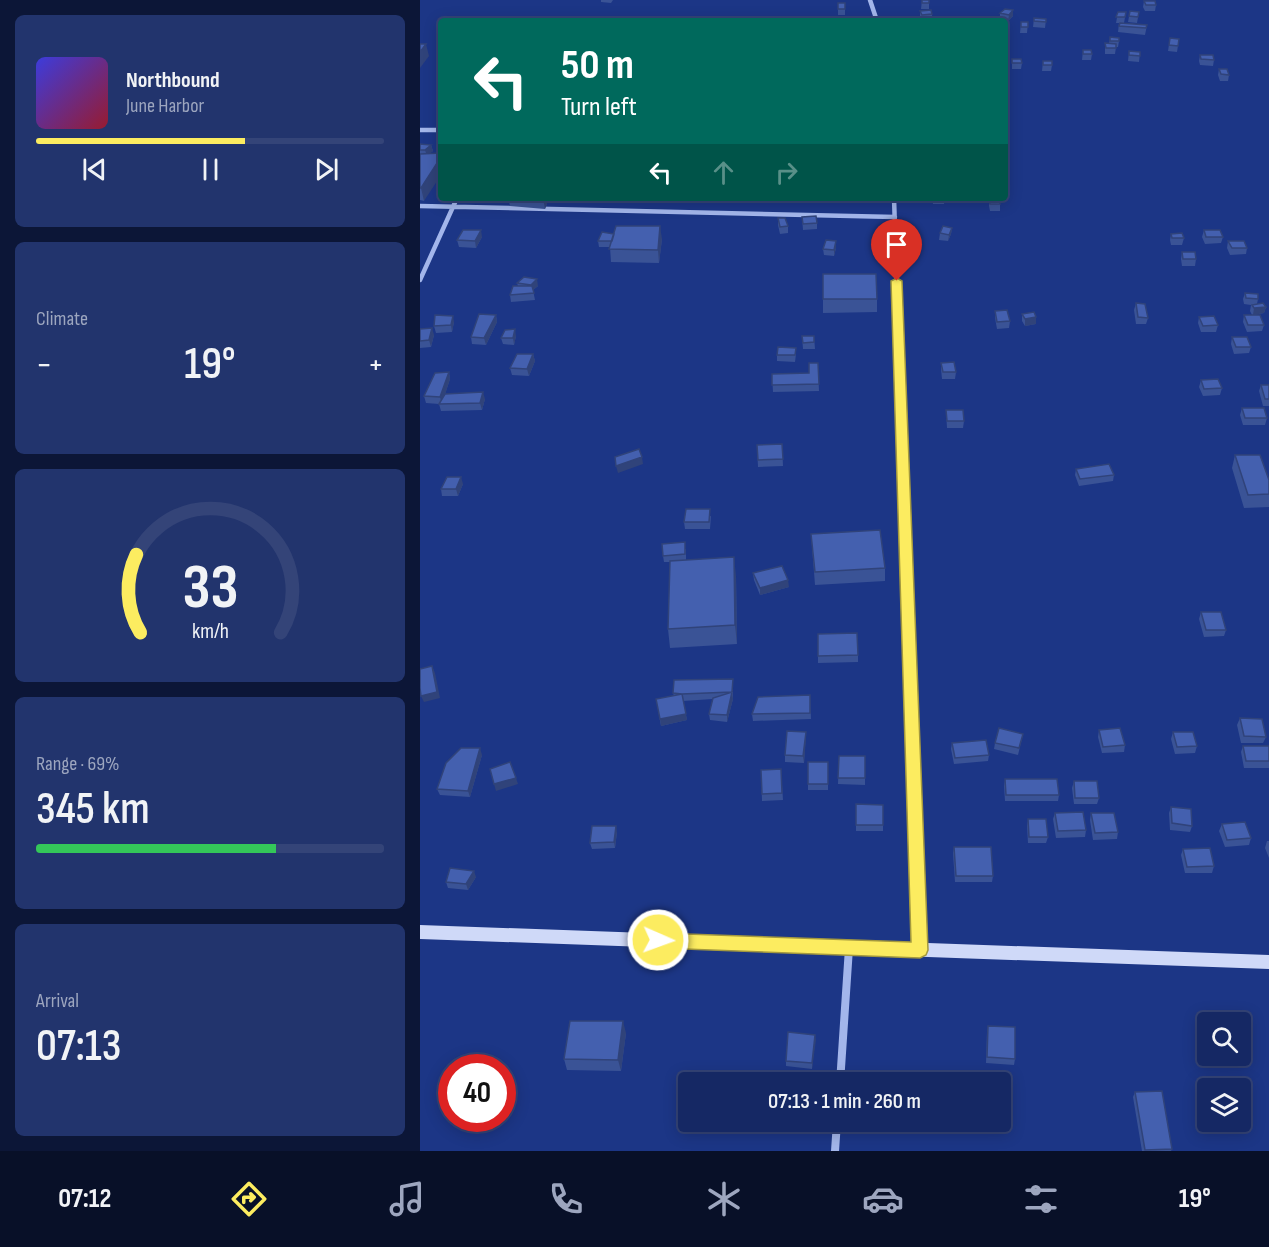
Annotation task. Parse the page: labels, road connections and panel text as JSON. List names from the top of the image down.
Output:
{
  "page": {
    "turn": ["50 m", "Turn left"],
    "song": ["Northbound", "June Harbor"],
    "tile": [
      "Climate",
      ["Range · 69%", "345 km"],
      ["Arrival", "07:13"]
    ],
    "heat": ["−", "19°", "+"],
    "limit": "40",
    "trip": "07:13 · 1 min · 260 m",
    "tabs": ["07:12", "19°"],
    "gauge": ["33", "km/h"]
  }
}
